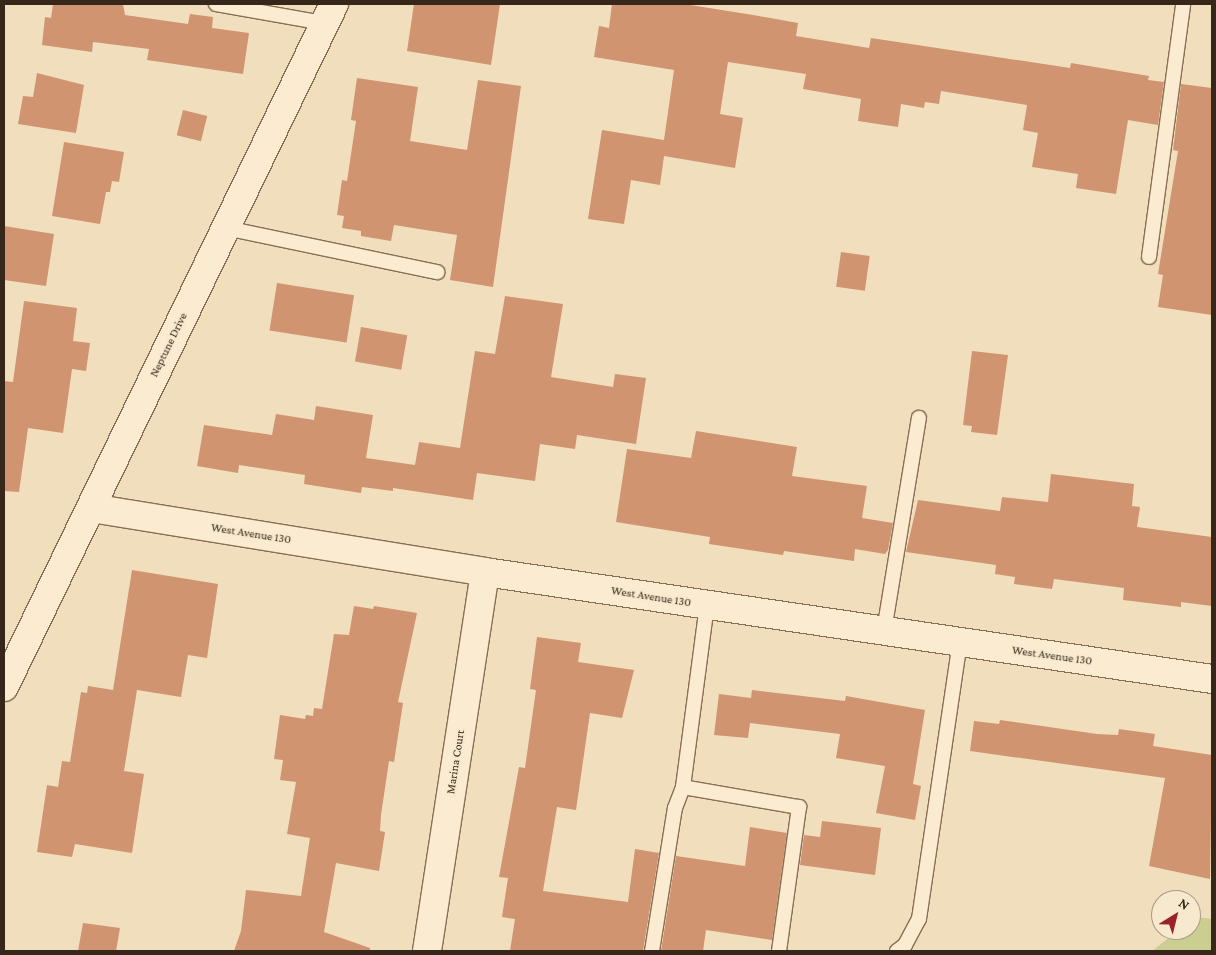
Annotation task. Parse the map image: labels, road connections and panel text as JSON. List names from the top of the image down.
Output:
{
  "streets": {
    "street": ["Neptune Drive", "West Avenue 130", "Marina Court"]
  },
  "crossings": [
    ["Neptune Drive", "West Avenue 130"],
    ["West Avenue 130", "Marina Court"]
  ],
  "north": "top right"
}
